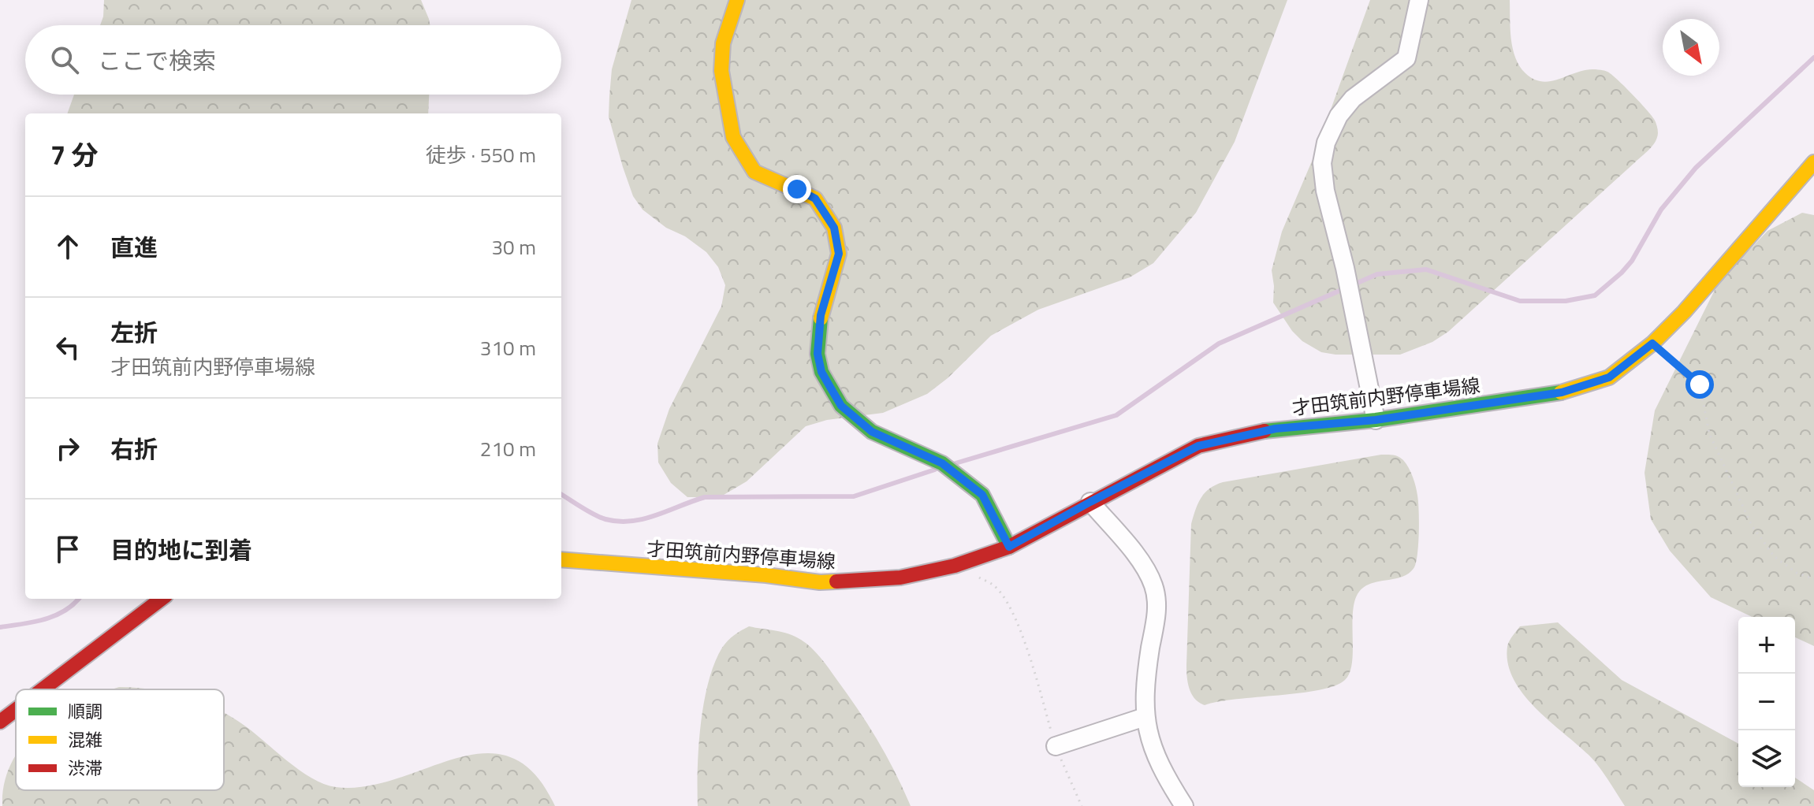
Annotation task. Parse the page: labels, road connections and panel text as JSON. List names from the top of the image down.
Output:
{
  "streets": {
    "main road": ["才田筑前内野停車場線"]
  },
  "legend": ["順調", "混雑", "渋滞"],
  "north": "bottom right",
  "page": {
    "search": "ここで検索",
    "heading": ["7 分", "徒歩 · 550 m"],
    "list": [
      ["直進", "30 m"],
      ["左折", "才田筑前内野停車場線", "310 m"],
      ["右折", "210 m"],
      "目的地に到着"
    ],
    "map_buttons": ["+", "−"]
  }
}
